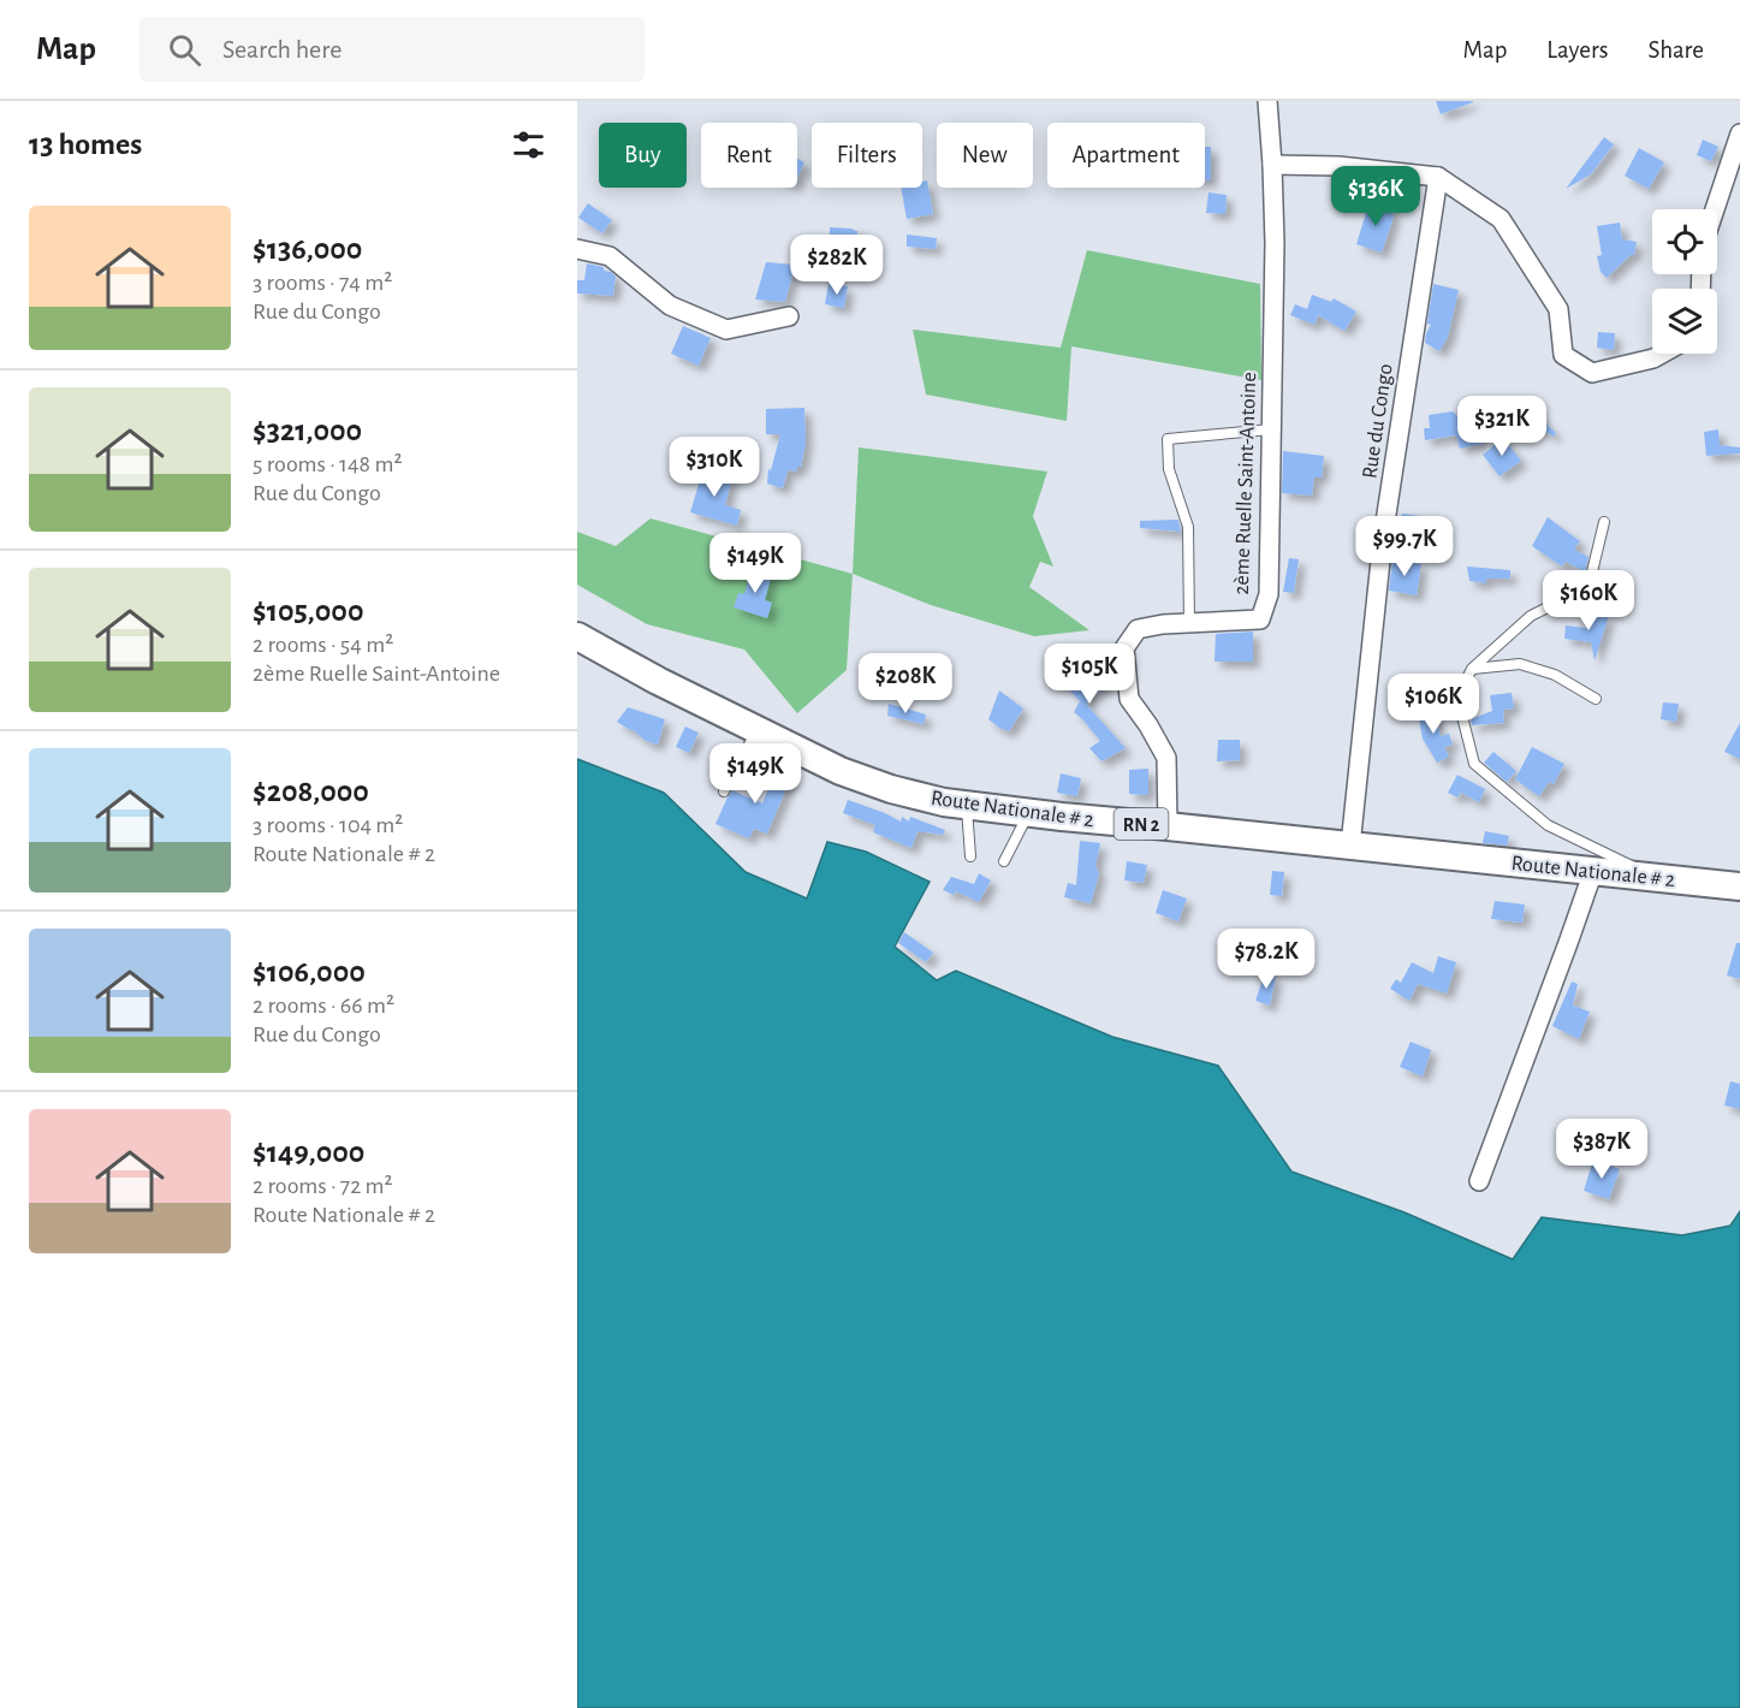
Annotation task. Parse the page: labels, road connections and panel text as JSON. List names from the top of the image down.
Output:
{
  "streets": {
    "main road": ["Route Nationale # 2", "RN 2"],
    "street": ["Rue du Congo", "2ème Ruelle Saint-Antoine"]
  },
  "crossings": [
    ["Rue du Congo", "Route Nationale # 2"],
    ["2ème Ruelle Saint-Antoine", "Route Nationale # 2"]
  ],
  "page": {
    "header": "Map",
    "search": "Search here",
    "nav": ["Map", "Layers", "Share"],
    "heading": "13 homes",
    "chip": [
      "Buy",
      "Rent",
      "Filters",
      "New",
      "Apartment"
    ],
    "price": [
      "$136K",
      "$282K",
      "$321K",
      "$310K",
      "$99.7K",
      "$149K",
      "$160K",
      "$105K",
      "$208K",
      "$106K",
      "$149K",
      "$78.2K",
      "$387K"
    ],
    "list": [
      {
        "name": "$136,000",
        "note": "3 rooms · 74 m² · Rue du Congo"
      },
      {
        "name": "$321,000",
        "note": "5 rooms · 148 m² · Rue du Congo"
      },
      {
        "name": "$105,000",
        "note": "2 rooms · 54 m² · 2ème Ruelle Saint-Antoine"
      },
      {
        "name": "$208,000",
        "note": "3 rooms · 104 m² · Route Nationale # 2"
      },
      {
        "name": "$106,000",
        "note": "2 rooms · 66 m² · Rue du Congo"
      },
      {
        "name": "$149,000",
        "note": "2 rooms · 72 m² · Route Nationale # 2"
      }
    ]
  }
}
